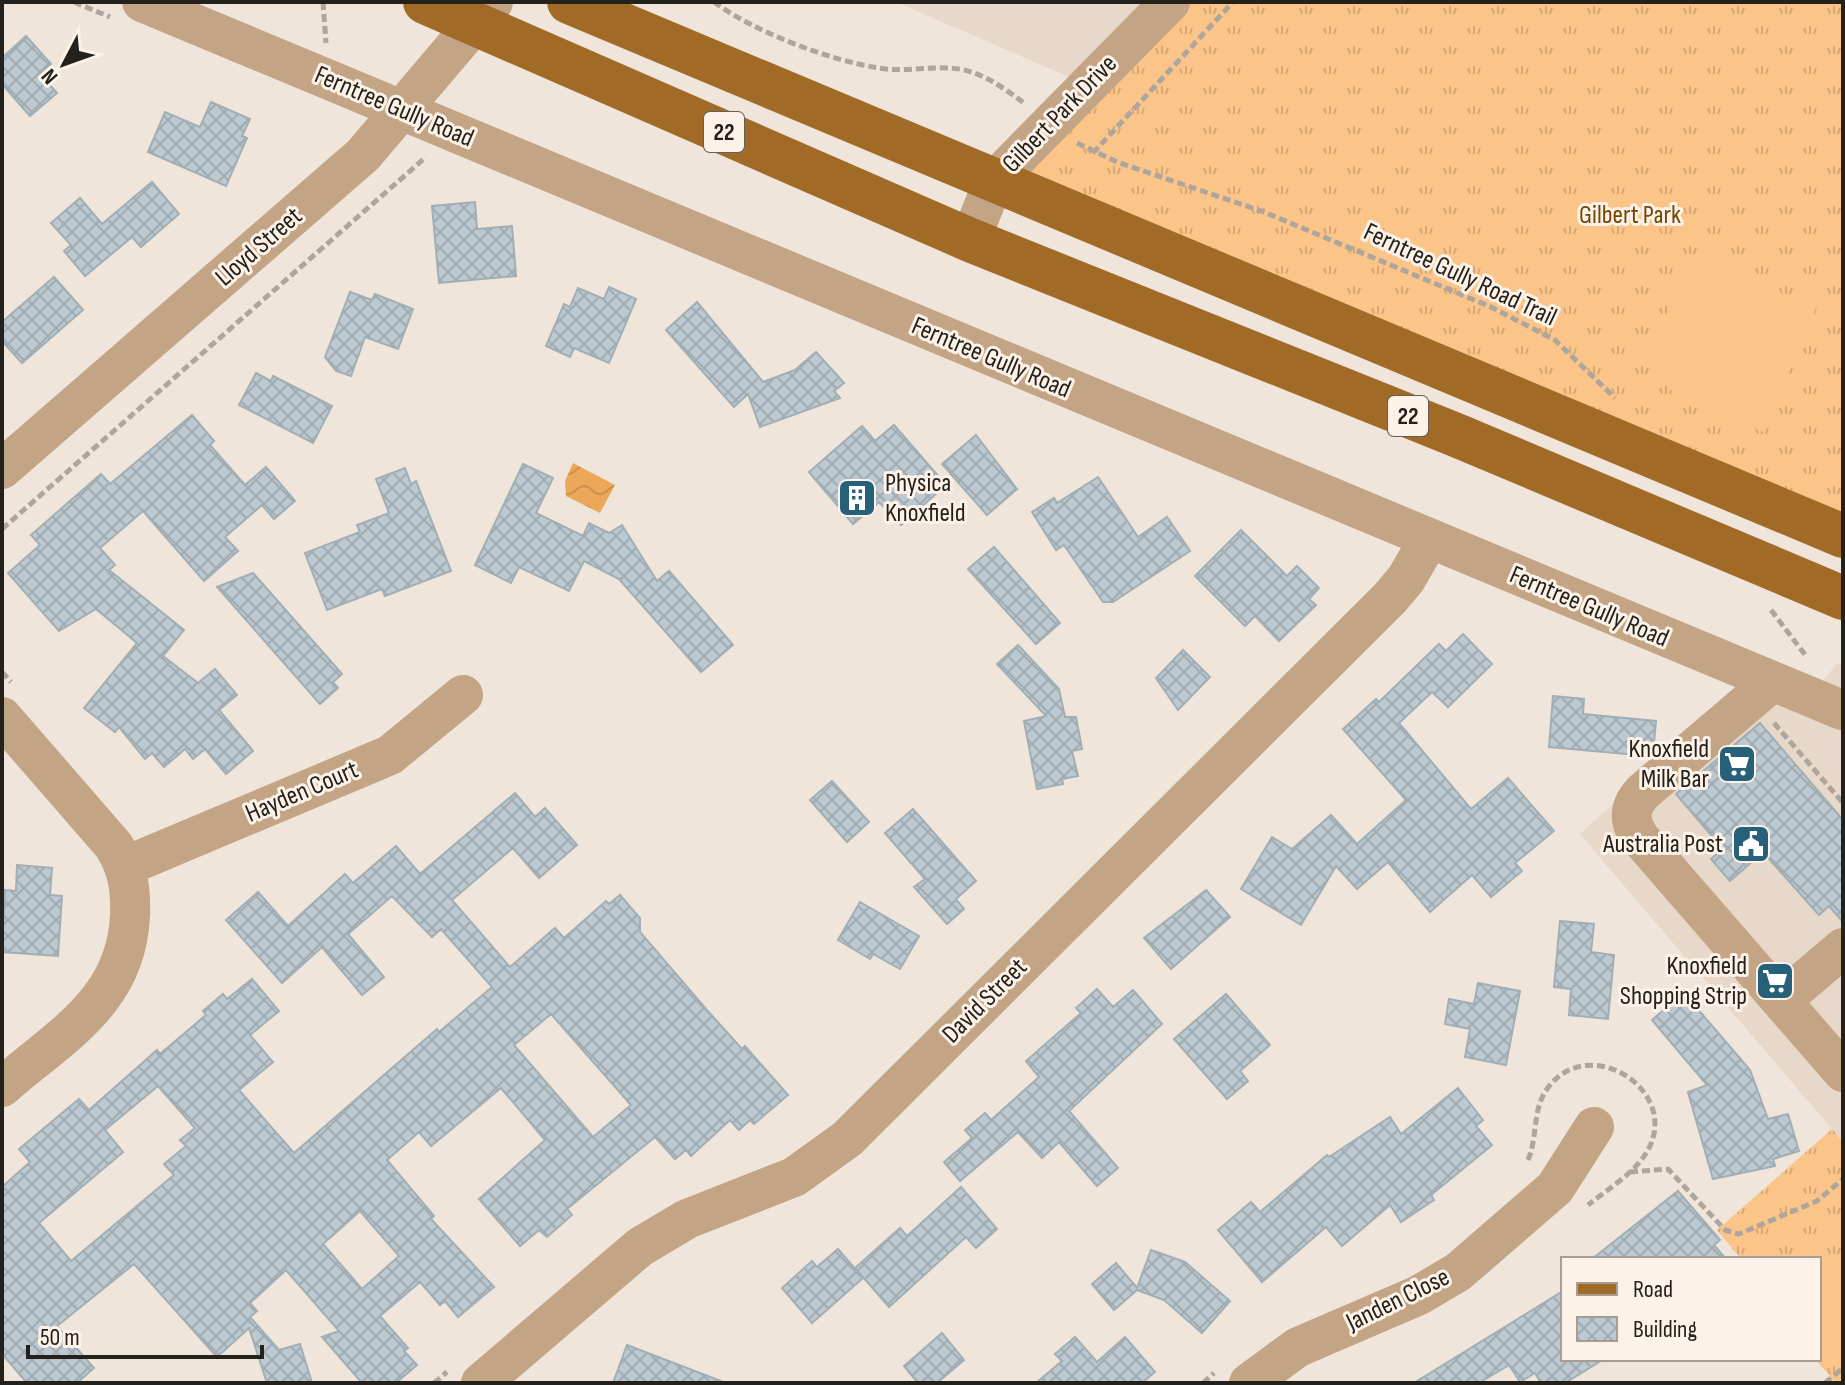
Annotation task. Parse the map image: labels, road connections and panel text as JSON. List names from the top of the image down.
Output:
{
  "streets": {
    "main road": ["22"],
    "street": [
      "Ferntree Gully Road",
      "Gilbert Park Drive",
      "Lloyd Street",
      "Hayden Court",
      "David Street",
      "Janden Close"
    ],
    "path": ["Ferntree Gully Road Trail"]
  },
  "crossings": [
    ["Ferntree Gully Road", "Lloyd Street"],
    ["Ferntree Gully Road", "David Street"],
    ["Gilbert Park Drive", "22"],
    ["22", "Lloyd Street"]
  ],
  "parks": ["Gilbert Park"],
  "places": {
    "building": ["Physica Knoxfield"],
    "supermarket": ["Knoxfield Milk Bar", "Knoxfield Shopping Strip"],
    "public building": ["Australia Post"]
  },
  "legend": ["Road", "Building"],
  "scale_bar": "50 m",
  "north": "bottom left"
}
